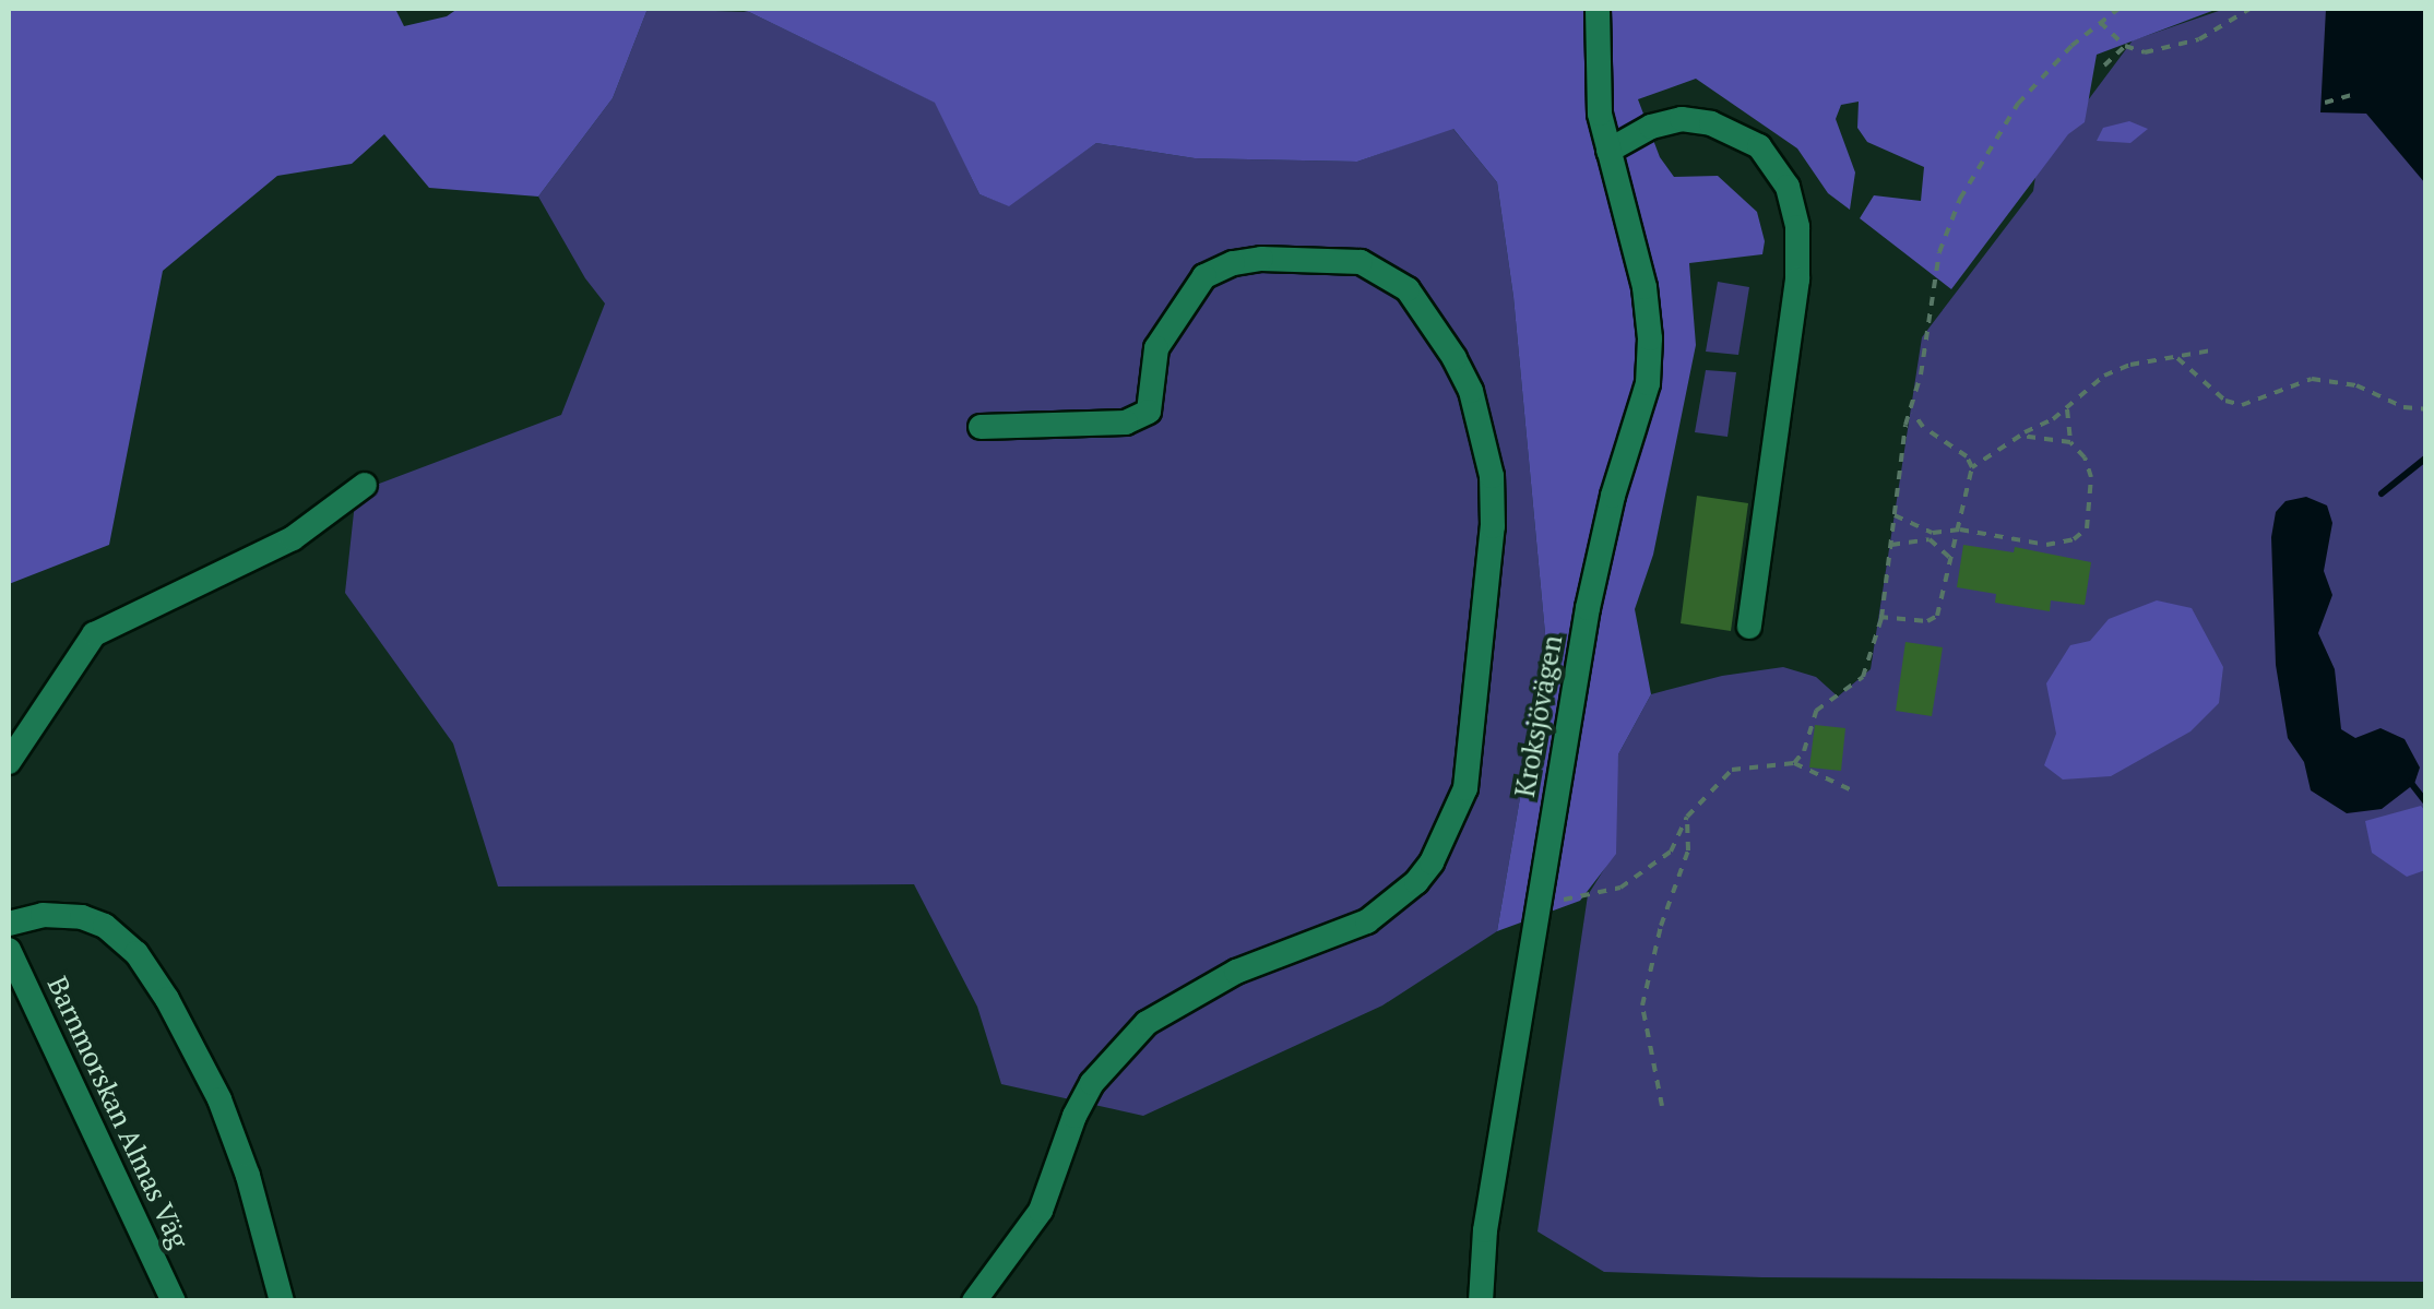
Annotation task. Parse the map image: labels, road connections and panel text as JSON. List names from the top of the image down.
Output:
{
  "streets": {
    "street": ["Kroksjövägen", "Barnmorskan Almas Väg"]
  }
}
